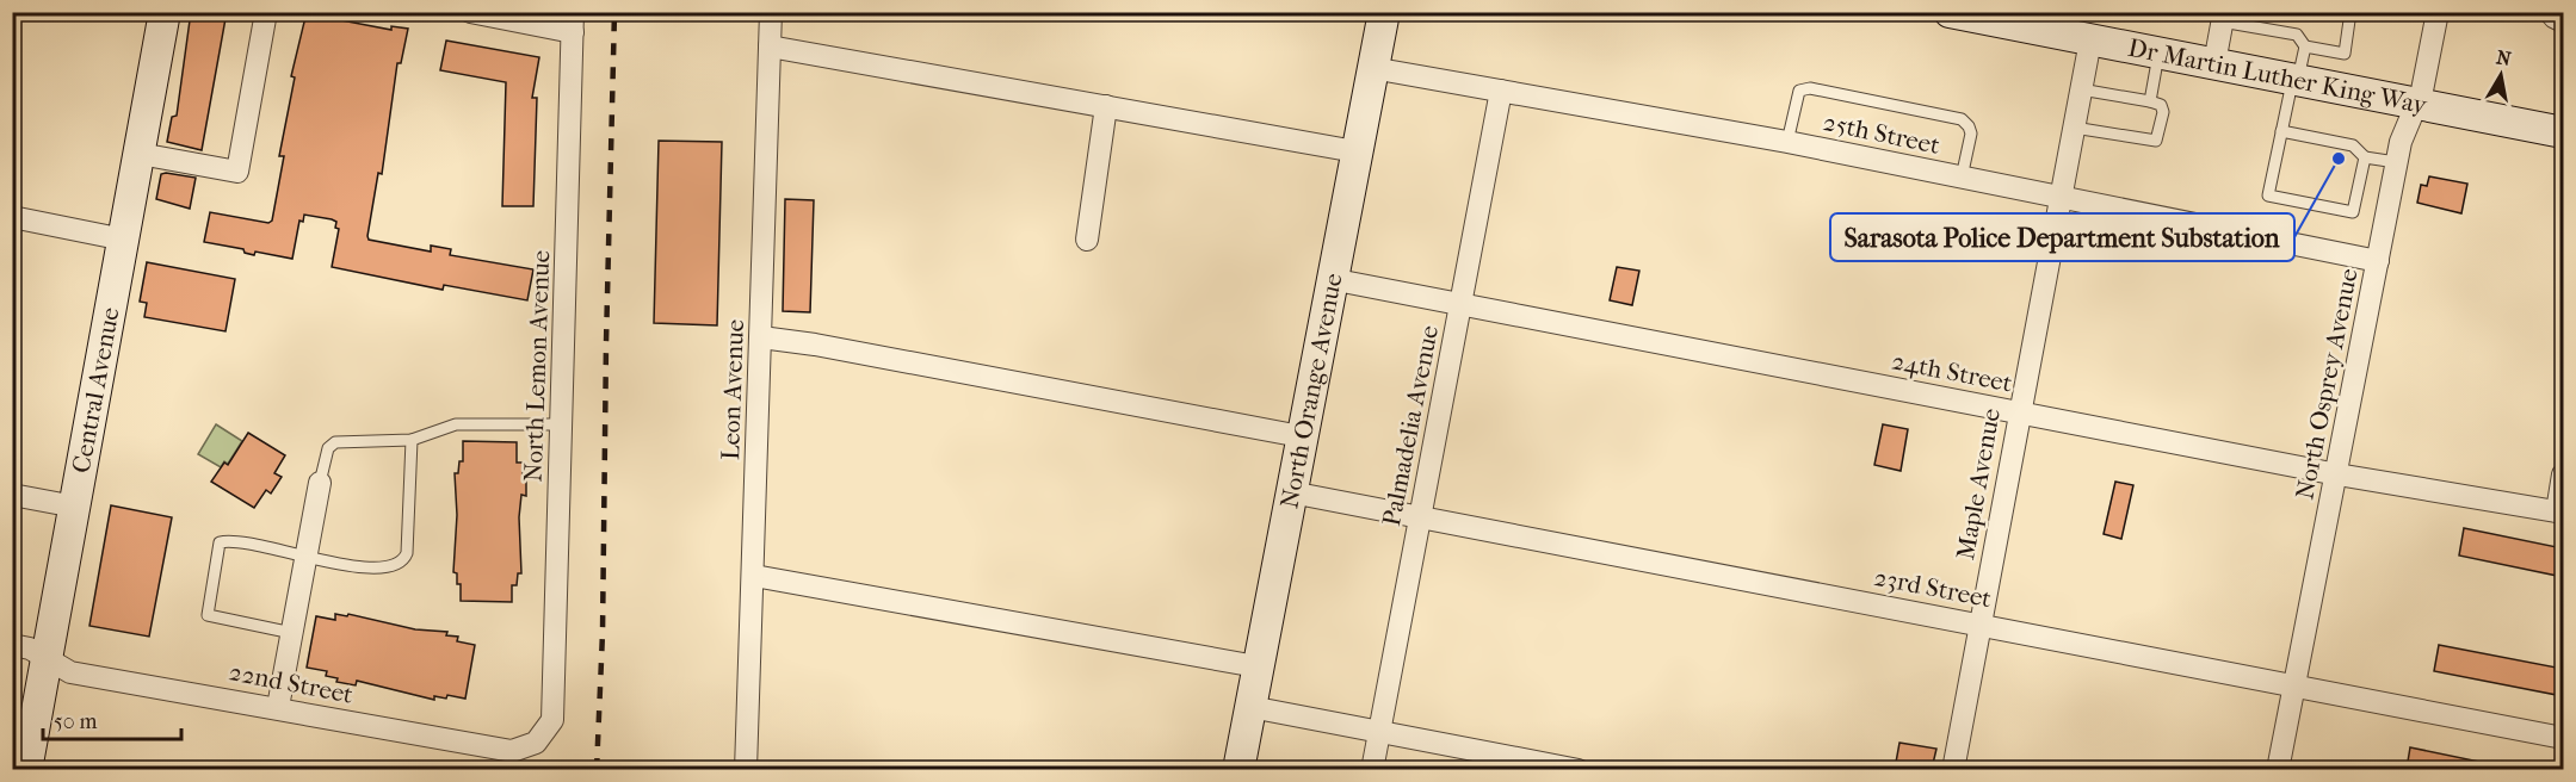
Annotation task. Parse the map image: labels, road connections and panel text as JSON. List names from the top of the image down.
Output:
{
  "streets": {
    "street": [
      "Dr Martin Luther King Way",
      "25th Street",
      "North Lemon Avenue",
      "24th Street",
      "North Osprey Avenue",
      "Leon Avenue",
      "Central Avenue",
      "North Orange Avenue",
      "Palmadelia Avenue",
      "Maple Avenue",
      "23rd Street",
      "22nd Street"
    ]
  },
  "crossings": [
    ["Dr Martin Luther King Way", "North Osprey Avenue"],
    ["Dr Martin Luther King Way", "Maple Avenue"],
    ["25th Street", "North Osprey Avenue"],
    ["25th Street", "North Orange Avenue"],
    ["25th Street", "Palmadelia Avenue"],
    ["25th Street", "Maple Avenue"],
    ["North Lemon Avenue", "22nd Street"],
    ["24th Street", "North Osprey Avenue"],
    ["24th Street", "North Orange Avenue"],
    ["24th Street", "Palmadelia Avenue"],
    ["24th Street", "Maple Avenue"],
    ["North Osprey Avenue", "23rd Street"],
    ["Central Avenue", "22nd Street"],
    ["North Orange Avenue", "23rd Street"],
    ["Palmadelia Avenue", "23rd Street"],
    ["Maple Avenue", "23rd Street"]
  ],
  "places": ["Sarasota Police Department Substation"],
  "scale_bar": "50 m",
  "north": "top"
}
